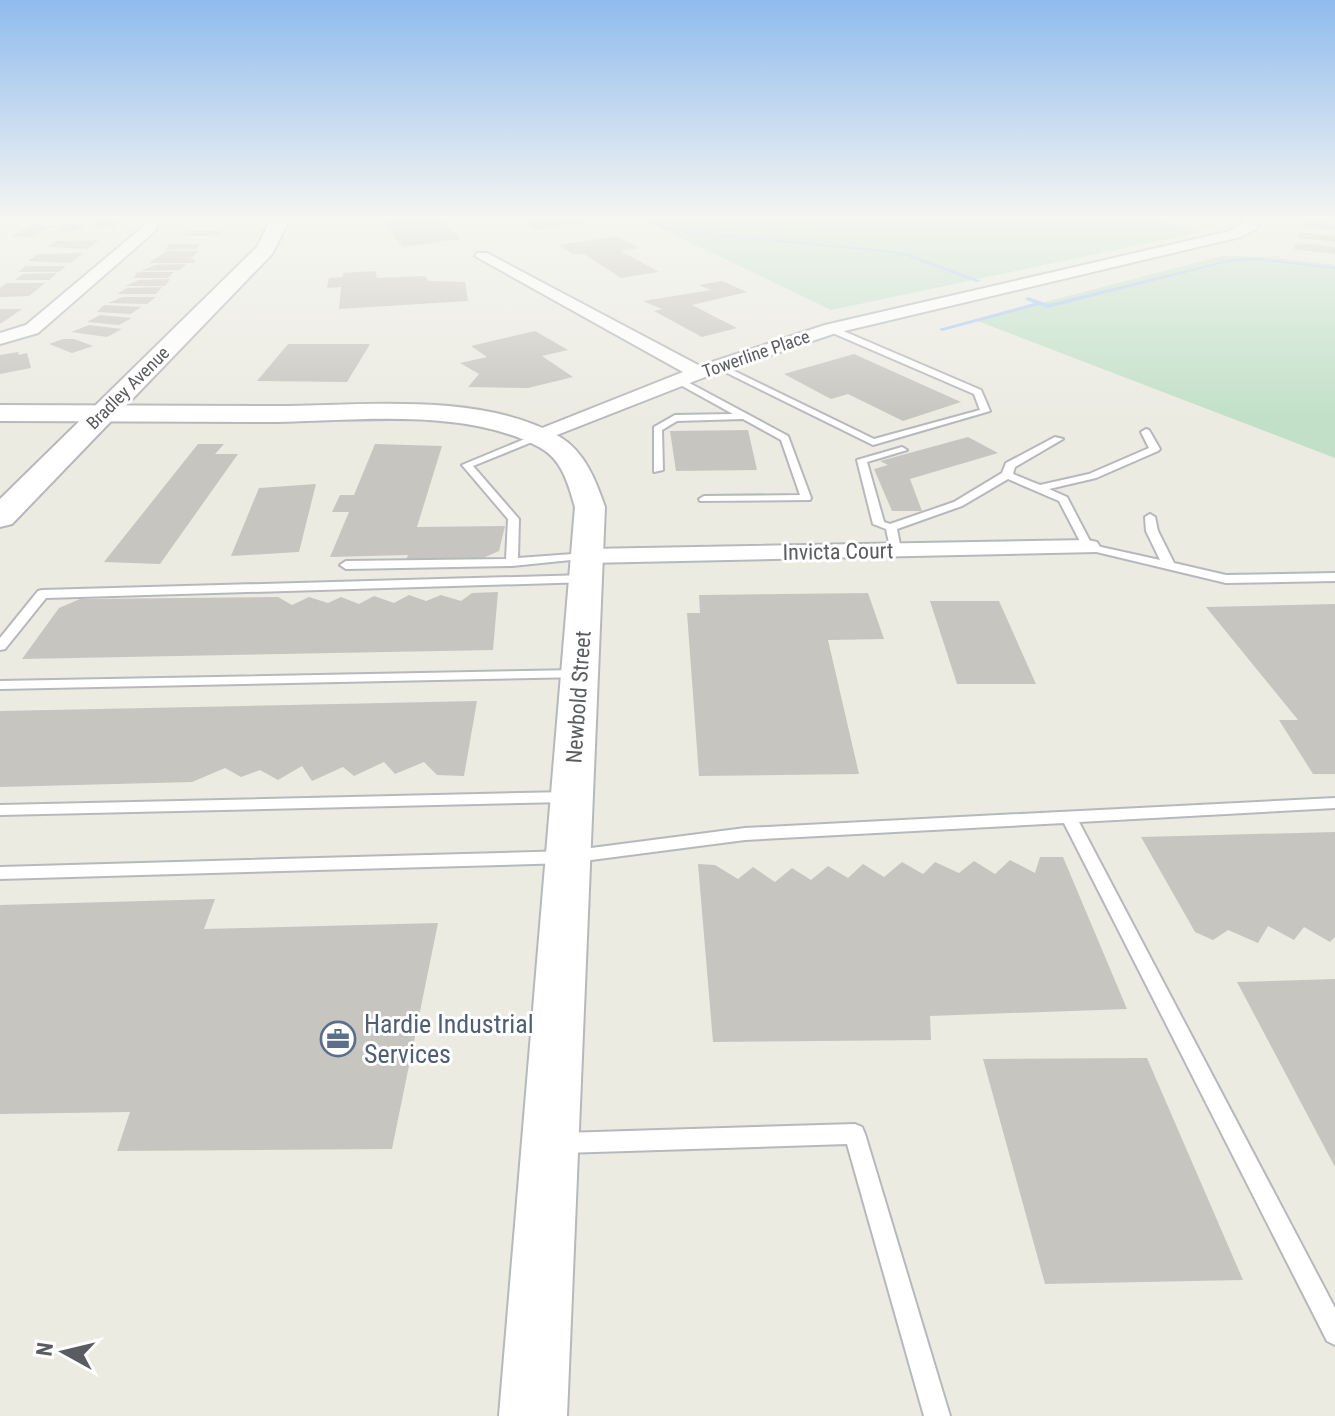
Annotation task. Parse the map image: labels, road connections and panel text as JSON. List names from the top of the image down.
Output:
{
  "streets": {
    "main road": ["Bradley Avenue"],
    "street": ["Towerline Place", "Invicta Court", "Newbold Street"]
  },
  "crossings": [
    ["Towerline Place", "Newbold Street"],
    ["Bradley Avenue", "Newbold Street"],
    ["Invicta Court", "Newbold Street"]
  ],
  "places": {
    "office": ["Hardie Industrial Services"]
  },
  "north": "left"
}
